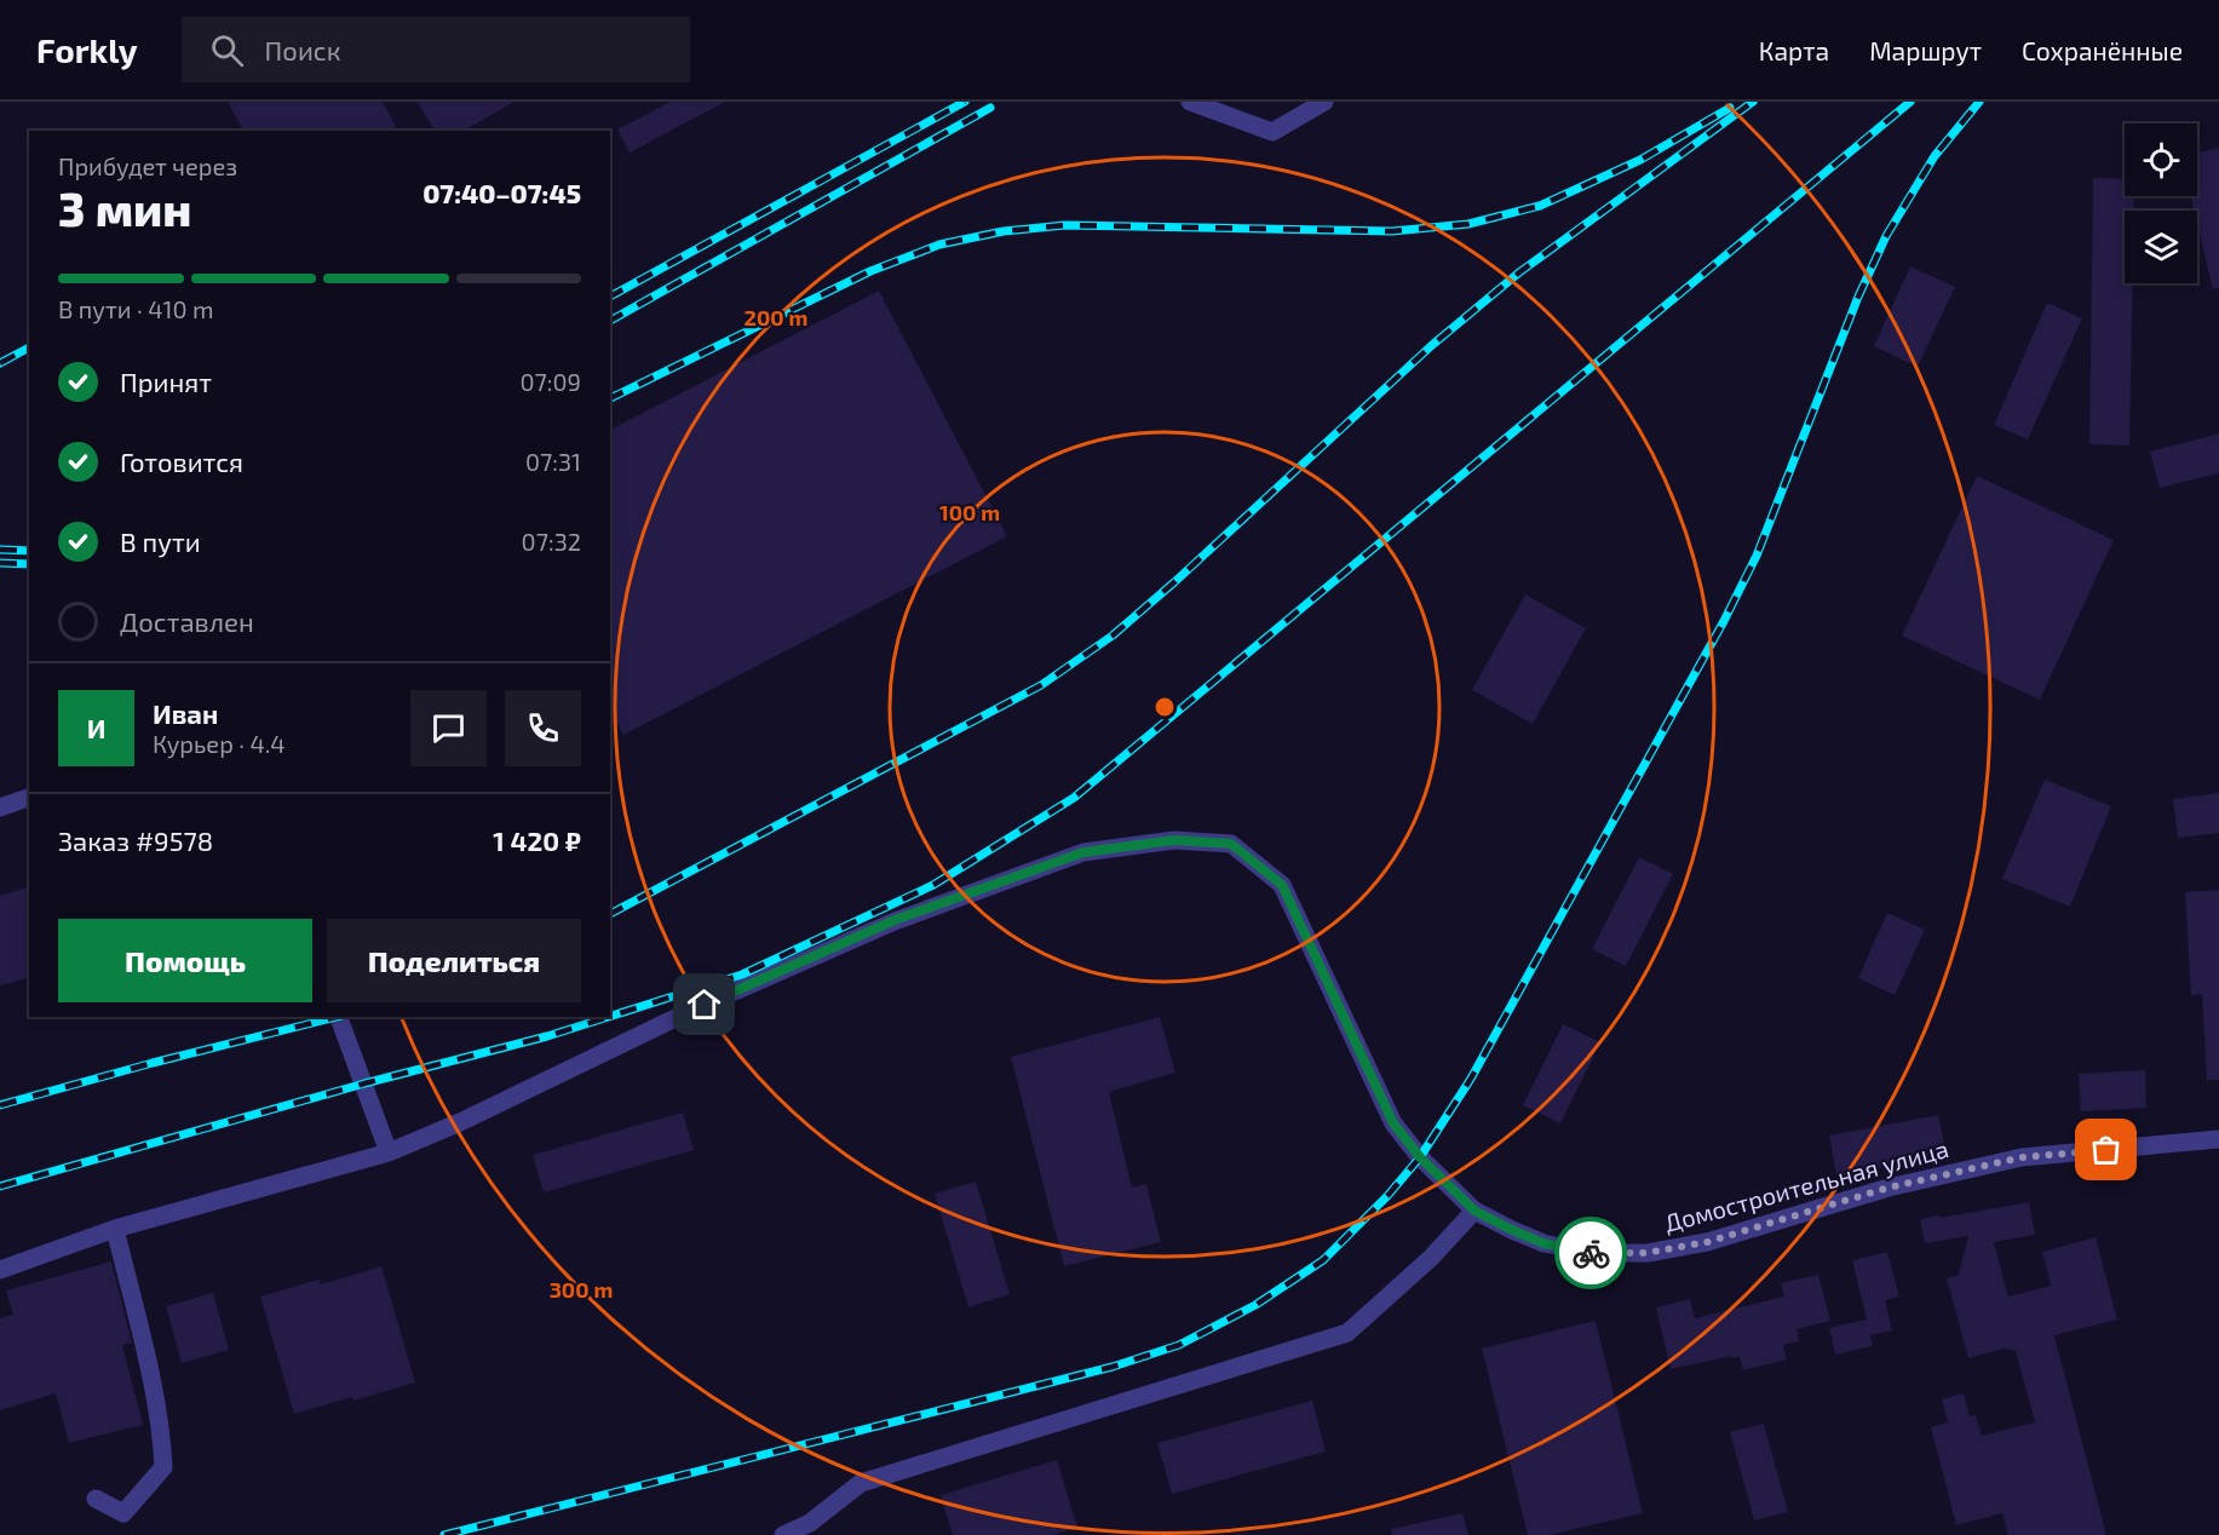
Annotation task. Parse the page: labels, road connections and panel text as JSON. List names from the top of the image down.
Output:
{
  "streets": {
    "street": ["Домостроительная улица"]
  },
  "page": {
    "header": "Forkly",
    "search": "Поиск",
    "nav": ["Карта", "Маршрут", "Сохранённые"],
    "heading": ["3 мин", "Прибудет через", "07:40–07:45"],
    "panel": [
      "Иван",
      "Курьер · 4.4",
      "Заказ #9578",
      "1 420 ₽"
    ],
    "bar": "В пути · 410 m",
    "list": [
      ["Принят", "07:09"],
      ["Готовится", "07:31"],
      ["В пути", "07:32"],
      "Доставлен"
    ],
    "round": "И",
    "buttons": ["Помощь", "Поделиться"]
  },
  "rings": ["200 m", "100 m", "300 m"]
}
